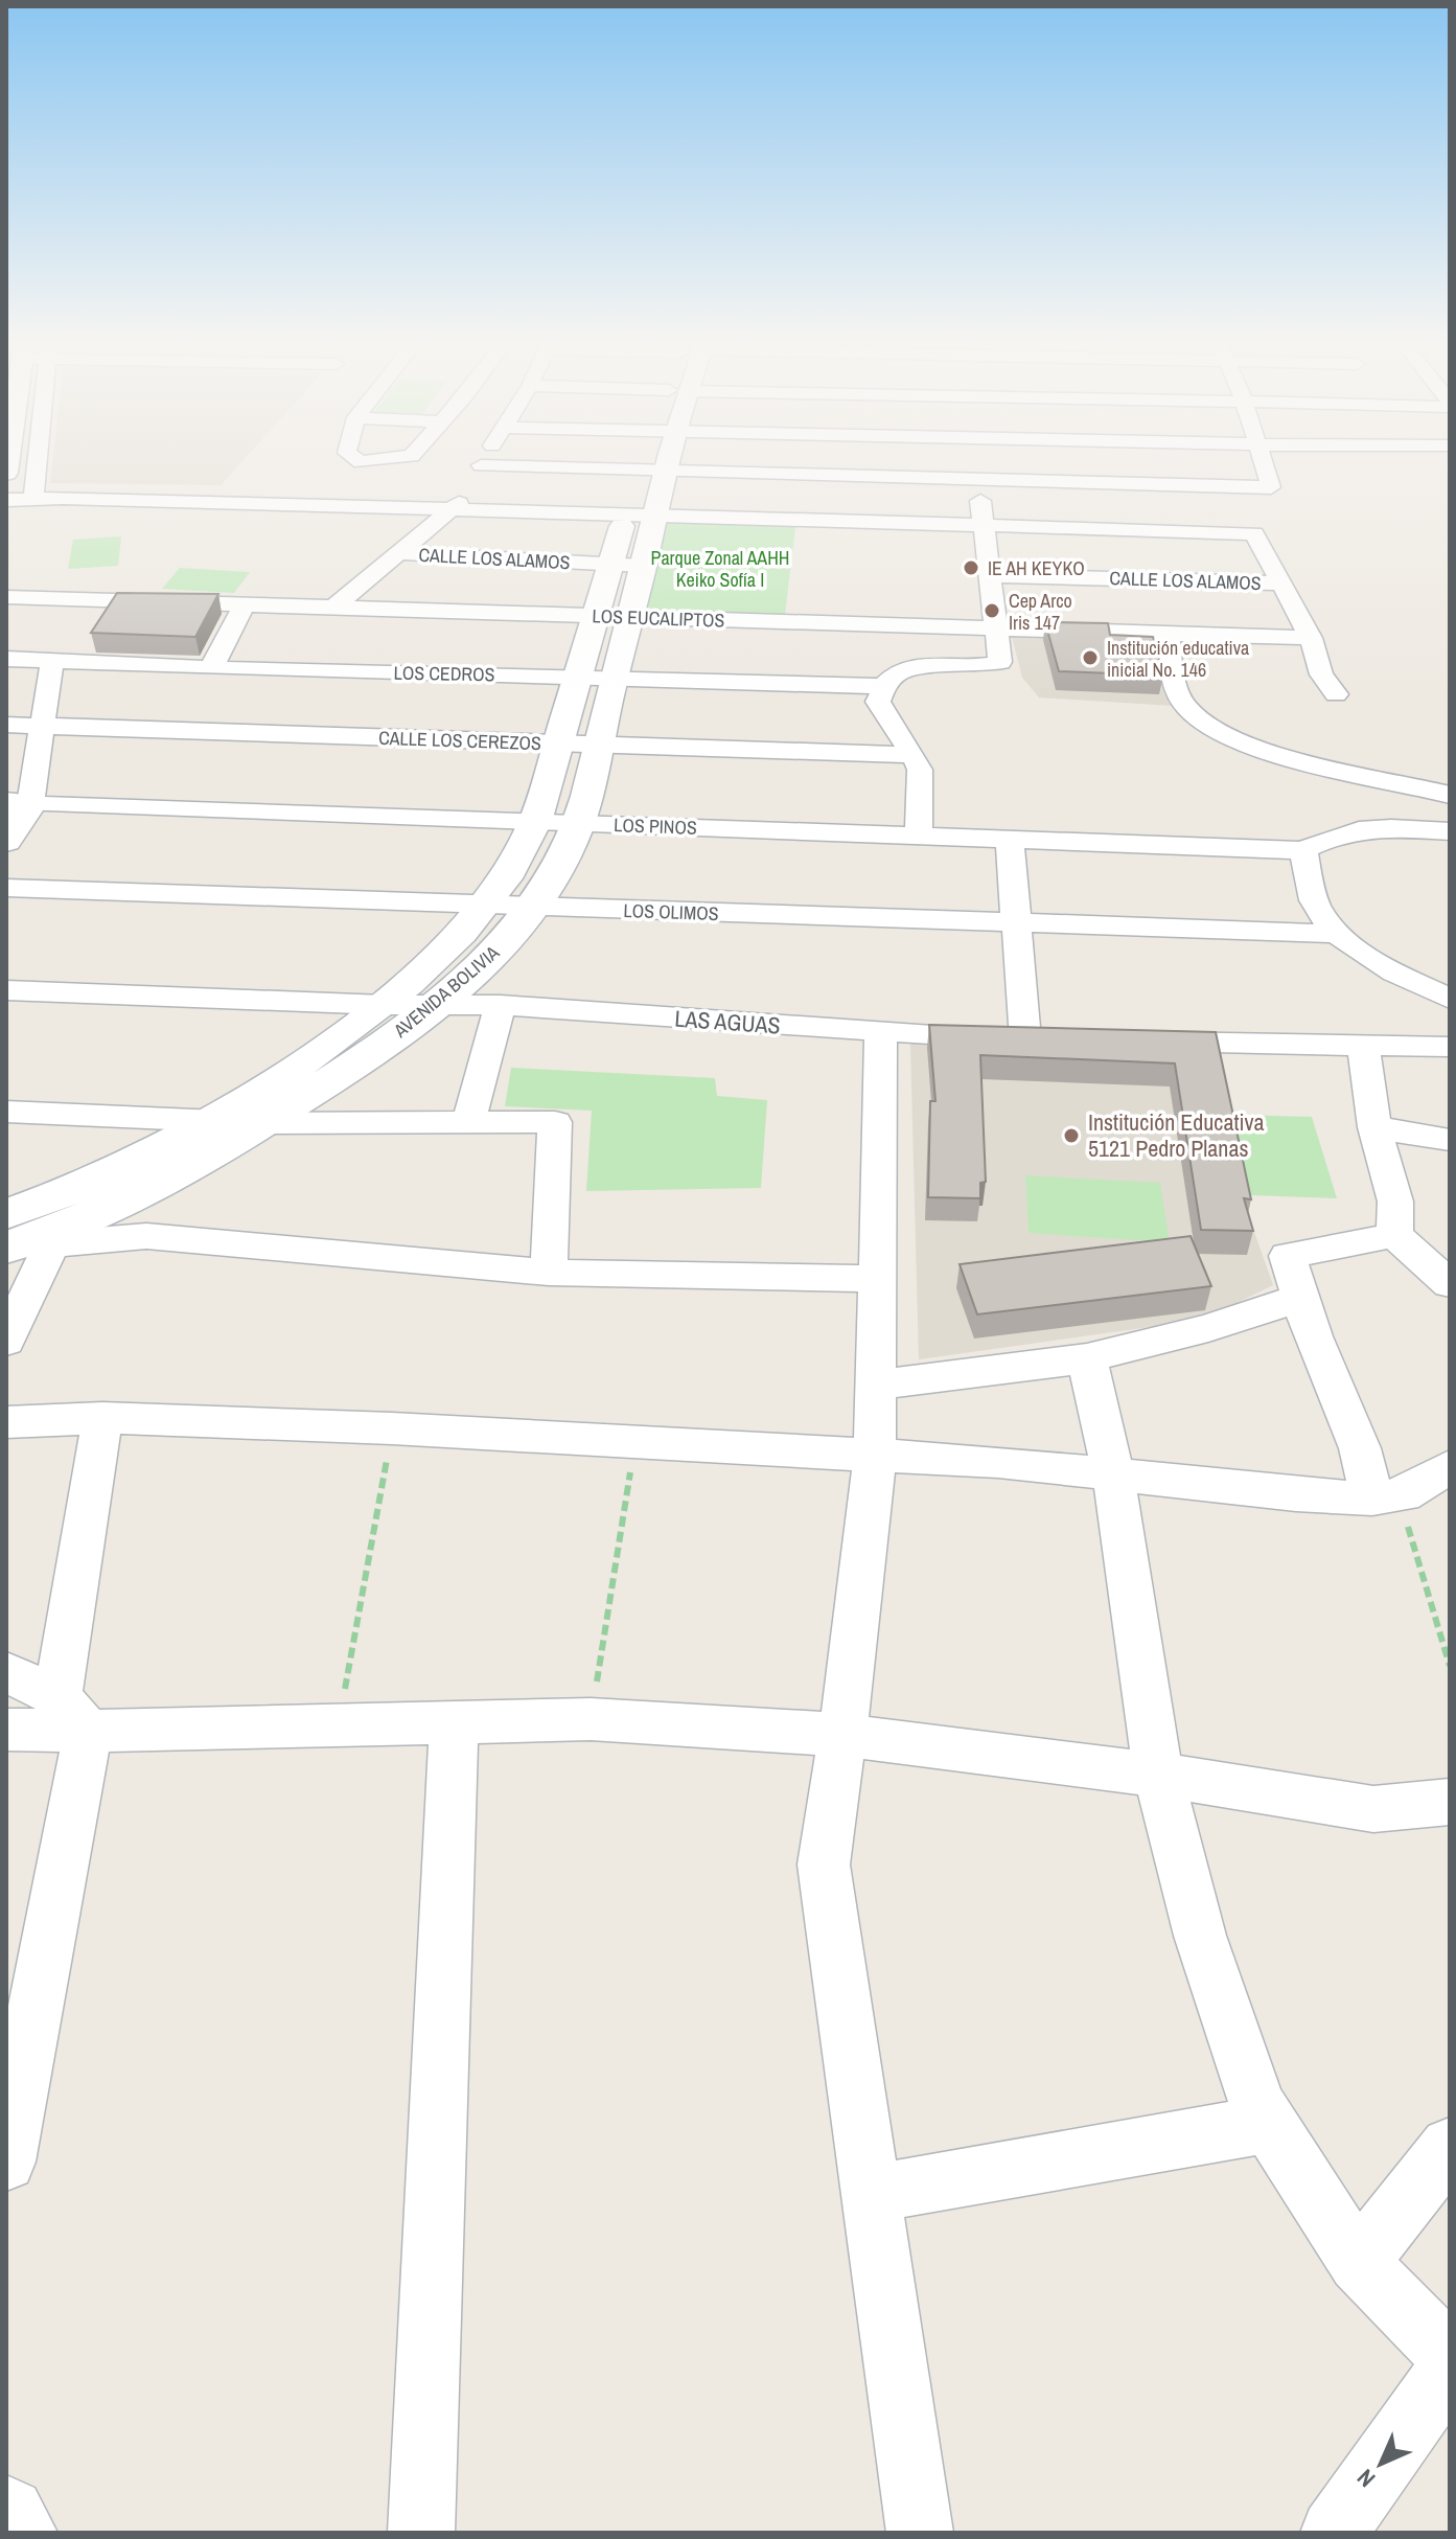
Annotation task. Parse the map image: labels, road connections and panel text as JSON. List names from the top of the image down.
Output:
{
  "streets": {
    "main road": ["AVENIDA BOLIVIA"],
    "street": [
      "CALLE LOS ALAMOS",
      "LOS EUCALIPTOS",
      "LOS CEDROS",
      "CALLE LOS CEREZOS",
      "LOS PINOS",
      "LOS OLIMOS",
      "LAS AGUAS"
    ]
  },
  "crossings": [
    ["CALLE LOS ALAMOS", "AVENIDA BOLIVIA"],
    ["LOS EUCALIPTOS", "AVENIDA BOLIVIA"],
    ["LOS CEDROS", "AVENIDA BOLIVIA"],
    ["CALLE LOS CEREZOS", "AVENIDA BOLIVIA"],
    ["LOS PINOS", "AVENIDA BOLIVIA"],
    ["LOS OLIMOS", "AVENIDA BOLIVIA"],
    ["AVENIDA BOLIVIA", "LAS AGUAS"]
  ],
  "parks": ["Parque Zonal AAHH Keiko Sofía I"],
  "places": [
    "IE AH KEYKO",
    "Cep Arco Iris 147",
    "Institución educativa inicial No. 146",
    "Institución Educativa 5121 Pedro Planas"
  ],
  "north": "bottom left"
}
